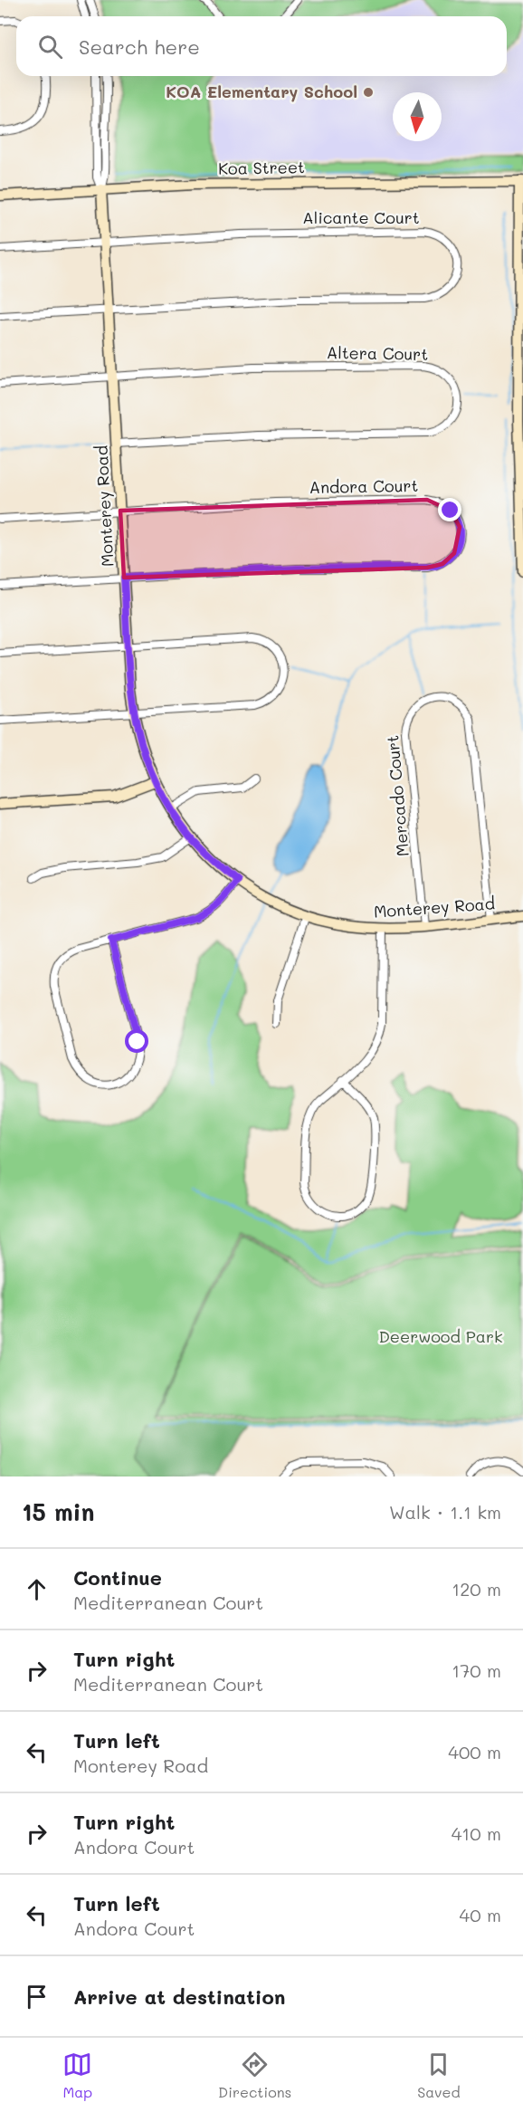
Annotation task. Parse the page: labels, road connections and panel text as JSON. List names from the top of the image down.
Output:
{
  "streets": {
    "street": [
      "Koa Street",
      "Alicante Court",
      "Altera Court",
      "Andora Court",
      "Monterey Road",
      "Mercado Court"
    ]
  },
  "crossings": [
    ["Koa Street", "Monterey Road"],
    ["Alicante Court", "Monterey Road"],
    ["Altera Court", "Monterey Road"],
    ["Andora Court", "Monterey Road"],
    ["Monterey Road", "Mercado Court"]
  ],
  "parks": ["Deerwood Park"],
  "places": ["KOA Elementary School"],
  "north": "bottom",
  "page": {
    "search": "Search here",
    "heading": ["15 min", "Walk · 1.1 km"],
    "list": [
      ["Continue", "Mediterranean Court", "120 m"],
      ["Turn right", "Mediterranean Court", "170 m"],
      ["Turn left", "Monterey Road", "400 m"],
      ["Turn right", "Andora Court", "410 m"],
      ["Turn left", "Andora Court", "40 m"],
      "Arrive at destination"
    ],
    "nav": ["Map", "Directions", "Saved"]
  }
}
